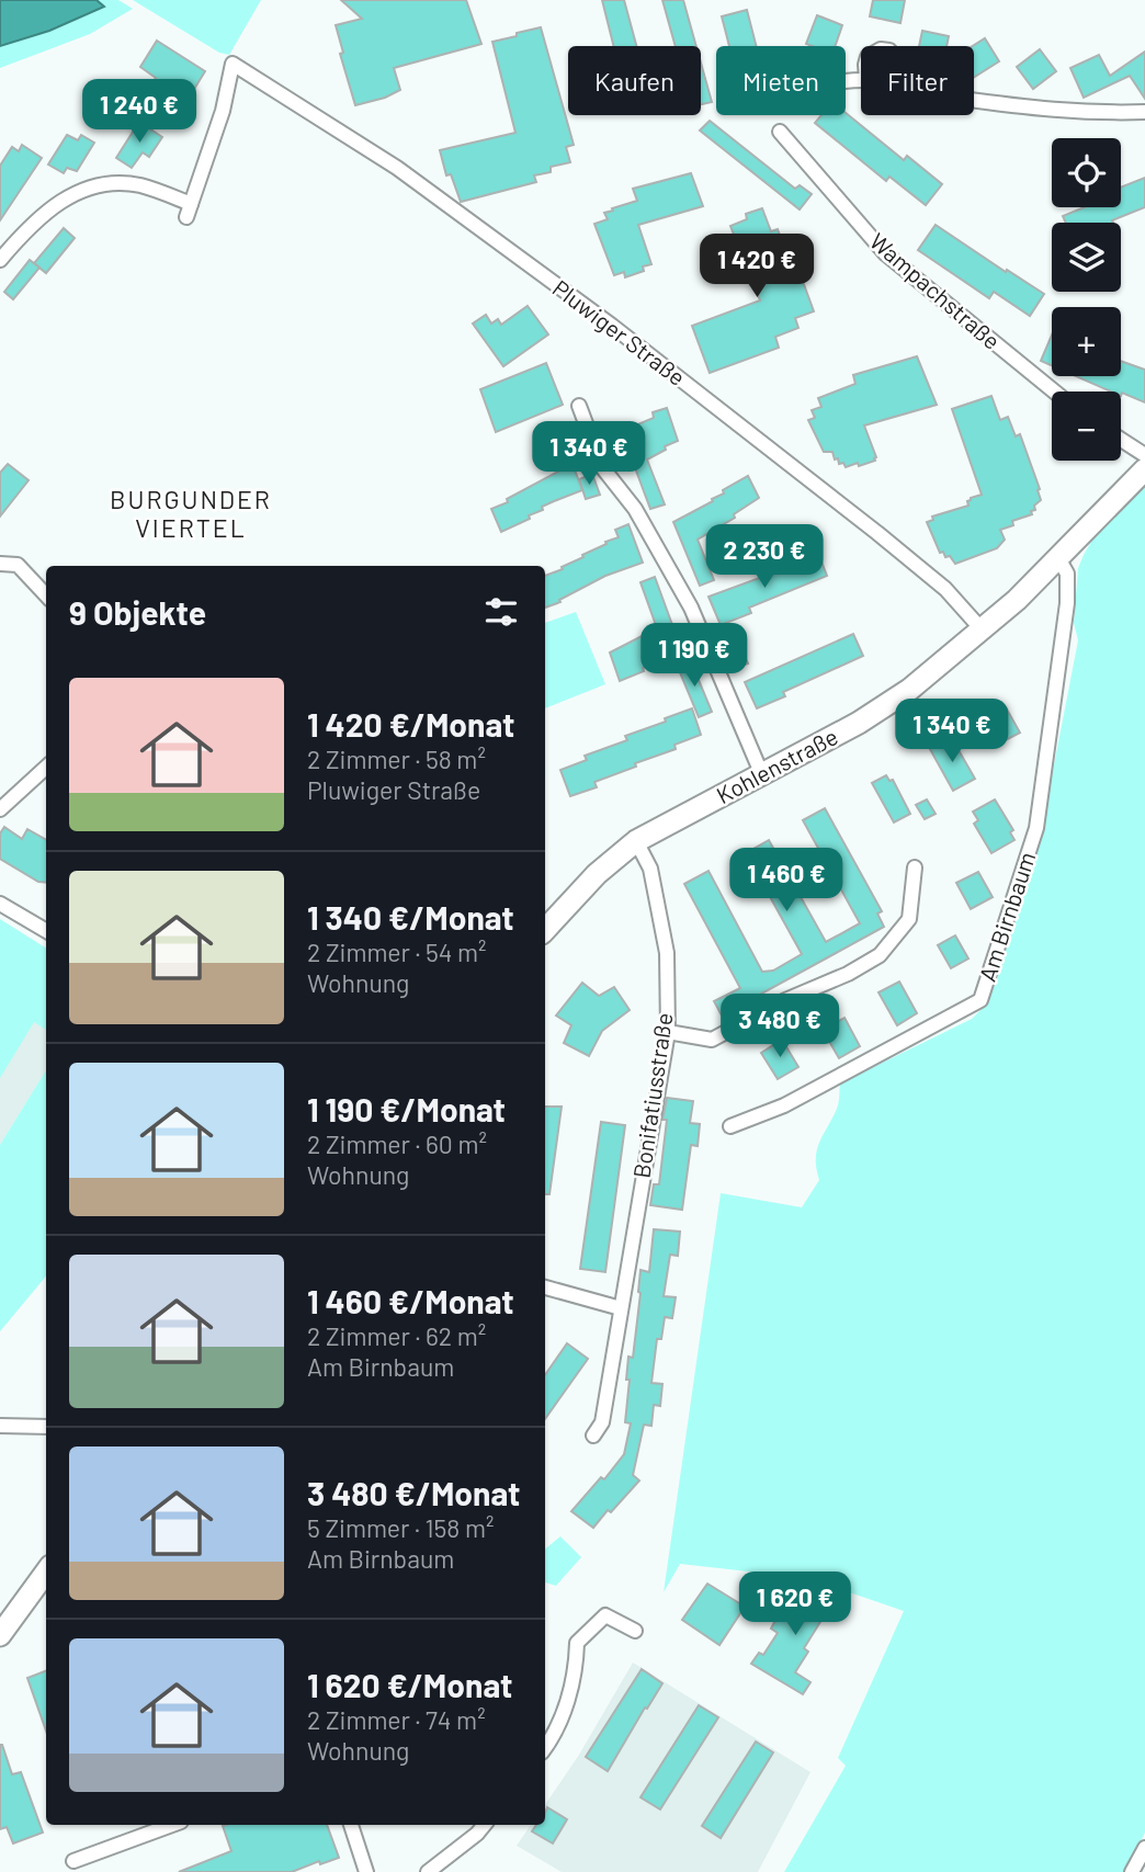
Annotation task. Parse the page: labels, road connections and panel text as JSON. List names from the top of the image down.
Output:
{
  "streets": {
    "main road": ["Kohlenstraße"],
    "street": [
      "Wampachstraße",
      "Pluwiger Straße",
      "Am Birnbaum",
      "Bonifatiusstraße"
    ]
  },
  "crossings": [
    ["Pluwiger Straße", "Kohlenstraße"],
    ["Kohlenstraße", "Am Birnbaum"],
    ["Kohlenstraße", "Bonifatiusstraße"]
  ],
  "districts": ["BURGUNDER VIERTEL"],
  "page": {
    "chip": ["Kaufen", "Mieten", "Filter"],
    "price": [
      "1 240 €",
      "1 420 €",
      "1 340 €",
      "2 230 €",
      "1 190 €",
      "1 340 €",
      "1 460 €",
      "3 480 €",
      "1 620 €"
    ],
    "map_buttons": ["+", "−"],
    "heading": "9 Objekte",
    "list": [
      {
        "name": "1 420 €/Monat",
        "note": "2 Zimmer · 58 m² · Pluwiger Straße"
      },
      {
        "name": "1 340 €/Monat",
        "note": "2 Zimmer · 54 m² · Wohnung"
      },
      {
        "name": "1 190 €/Monat",
        "note": "2 Zimmer · 60 m² · Wohnung"
      },
      {
        "name": "1 460 €/Monat",
        "note": "2 Zimmer · 62 m² · Am Birnbaum"
      },
      {
        "name": "3 480 €/Monat",
        "note": "5 Zimmer · 158 m² · Am Birnbaum"
      },
      {
        "name": "1 620 €/Monat",
        "note": "2 Zimmer · 74 m² · Wohnung"
      }
    ]
  }
}
